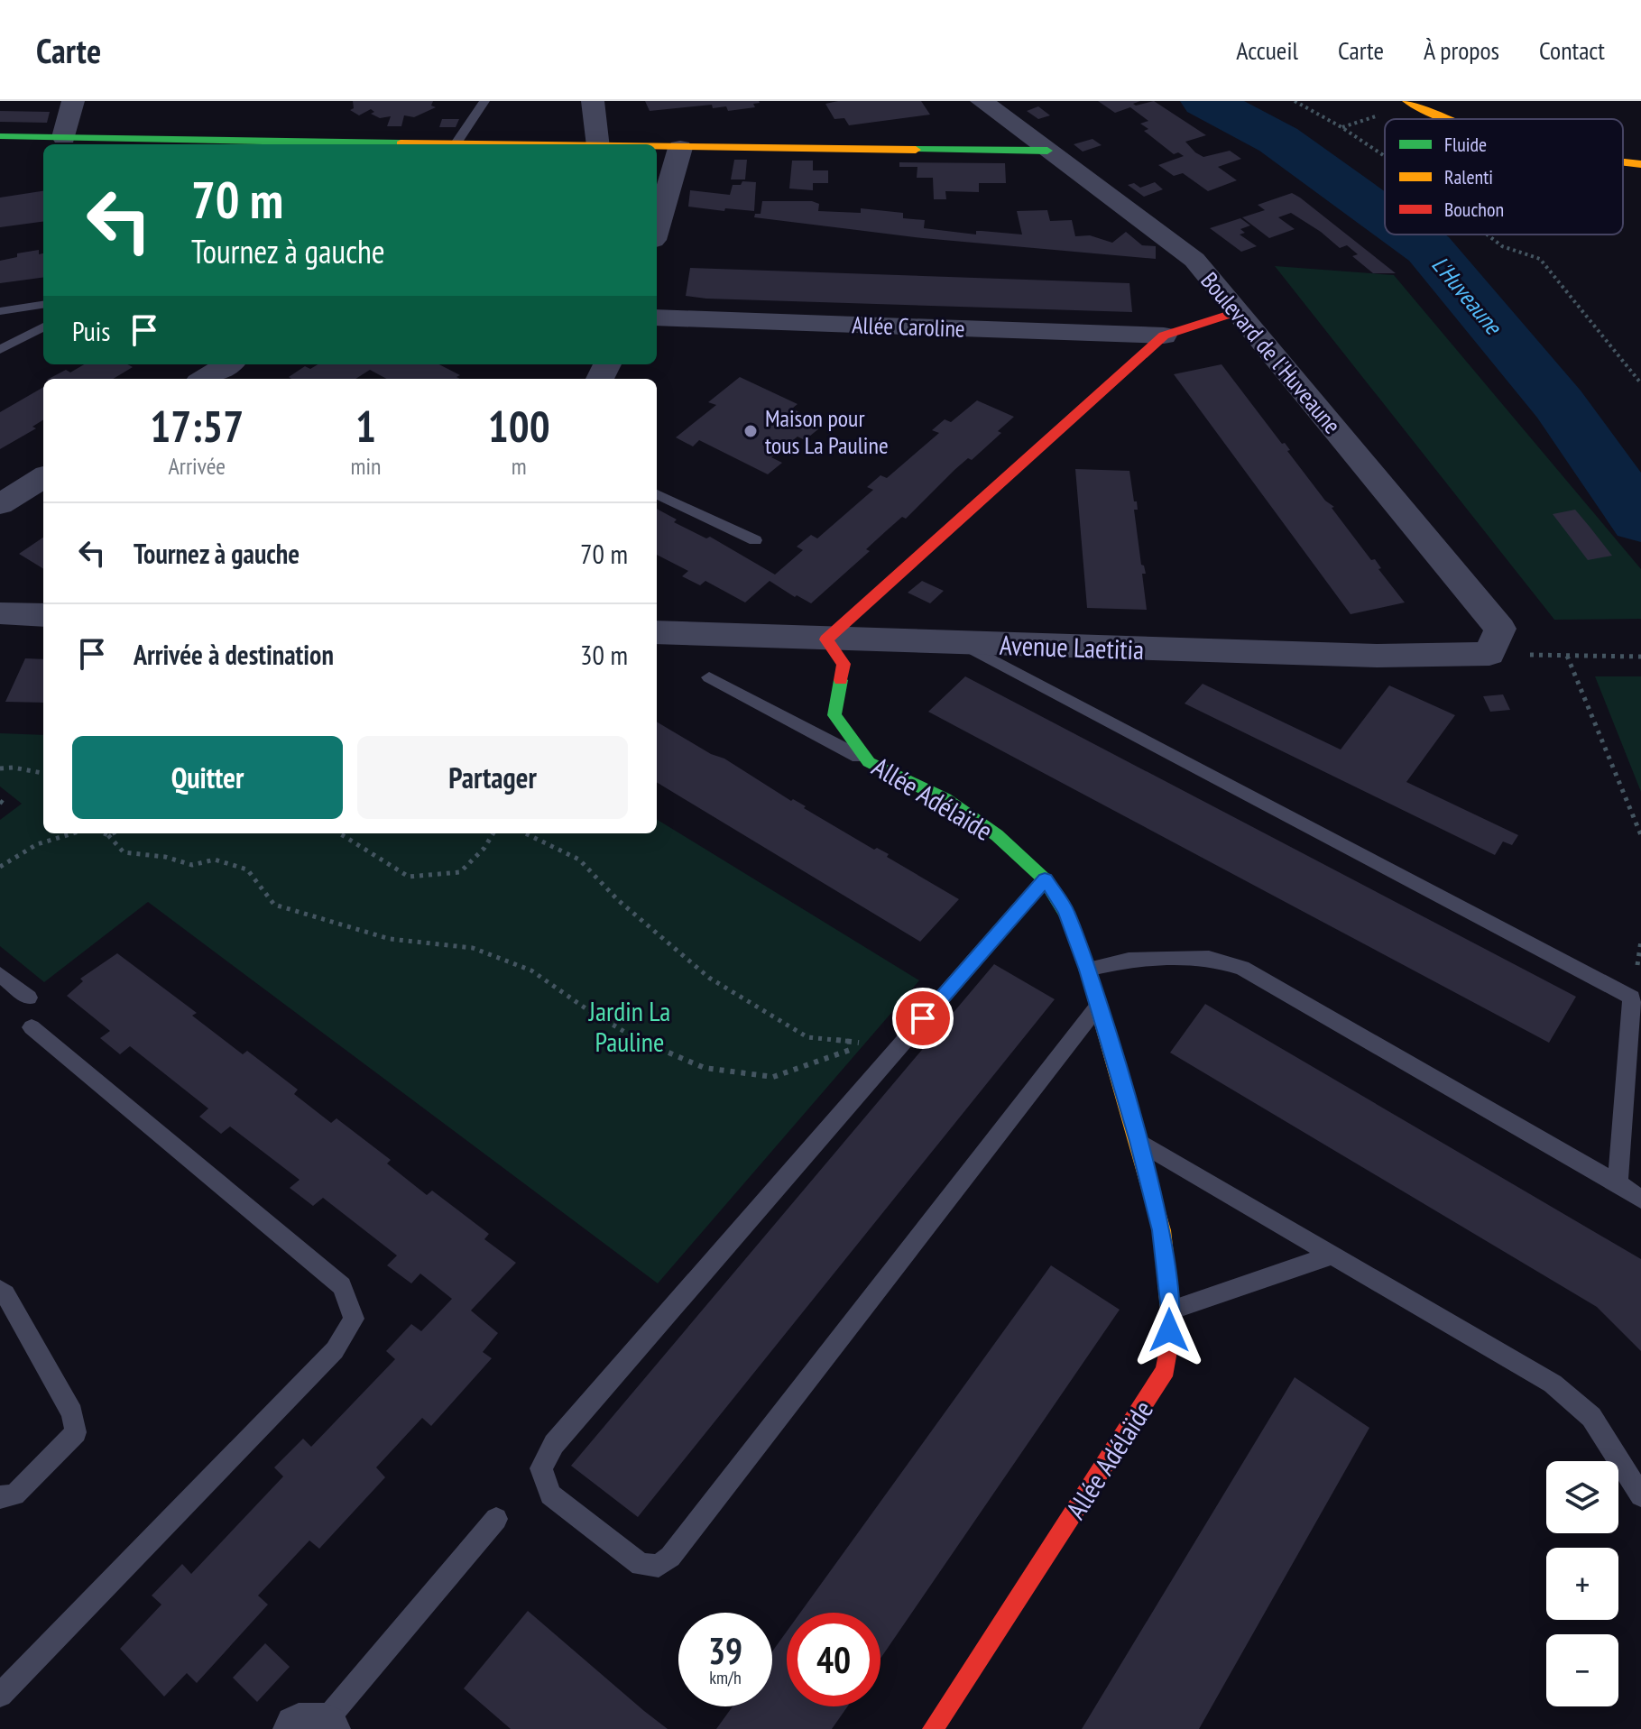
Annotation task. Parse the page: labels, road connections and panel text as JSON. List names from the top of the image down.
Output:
{
  "streets": {
    "street": [
      "Allée Caroline",
      "Boulevard de l'Huveaune",
      "Avenue Laetitia",
      "Allée Adélaïde"
    ]
  },
  "crossings": [
    ["Allée Caroline", "Boulevard de l'Huveaune"],
    ["Allée Caroline", "Avenue Laetitia"],
    ["Allée Caroline", "Allée Adélaïde"],
    ["Boulevard de l'Huveaune", "Avenue Laetitia"],
    ["Avenue Laetitia", "Allée Adélaïde"]
  ],
  "water": ["L'Huveaune"],
  "parks": ["Jardin La Pauline"],
  "places": ["Maison pour tous La Pauline"],
  "legend": ["Fluide", "Ralenti", "Bouchon"],
  "page": {
    "header": "Carte",
    "nav": [
      "Accueil",
      "Carte",
      "À propos",
      "Contact"
    ],
    "turn": ["70 m", "Tournez à gauche"],
    "then": "Puis",
    "eta": [
      "17:57",
      "Arrivée",
      "1",
      "min",
      "100",
      "m"
    ],
    "list": [
      {
        "name": "Tournez à gauche",
        "value": "70 m"
      },
      {
        "name": "Arrivée à destination",
        "value": "30 m"
      }
    ],
    "buttons": ["Quitter", "Partager"],
    "map_buttons": ["+", "−"],
    "speed": "39 km/h",
    "limit": "40"
  }
}
